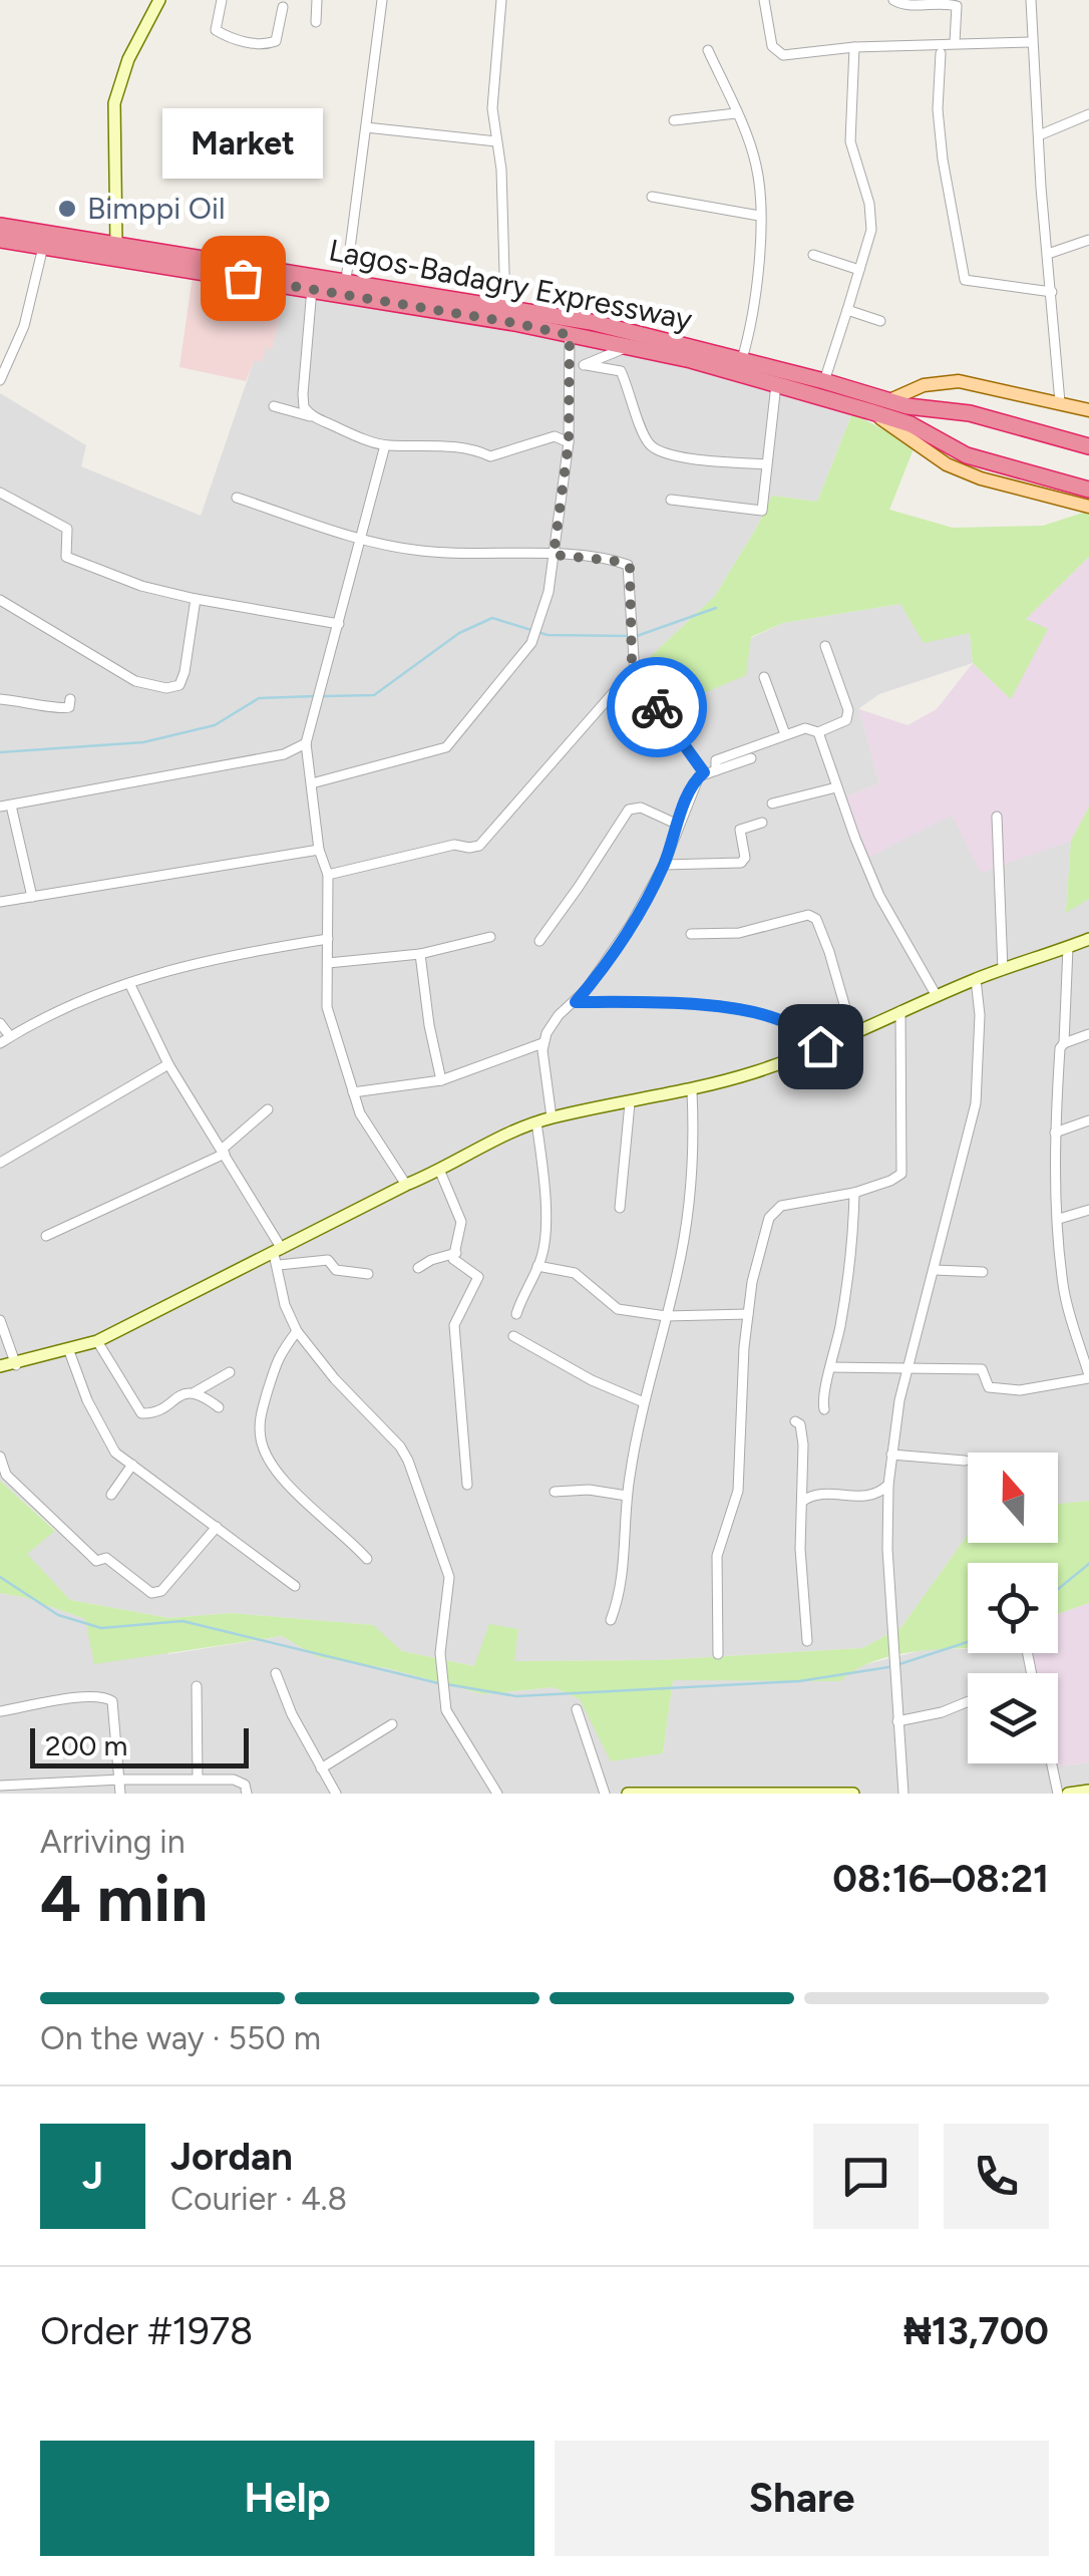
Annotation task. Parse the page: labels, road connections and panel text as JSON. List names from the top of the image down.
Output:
{
  "streets": {
    "highway": ["Lagos-Badagry Expressway"]
  },
  "places": ["Bimppi Oil", "Market"],
  "scale_bar": "200 m",
  "north": "top",
  "page": {
    "bubble": "Market",
    "scale": "200 m",
    "heading": ["4 min", "Arriving in", "08:16–08:21"],
    "panel": [
      "Jordan",
      "Courier · 4.8",
      "Order #1978",
      "₦13,700"
    ],
    "bar": "On the way · 550 m",
    "round": "J",
    "buttons": ["Help", "Share"]
  }
}
